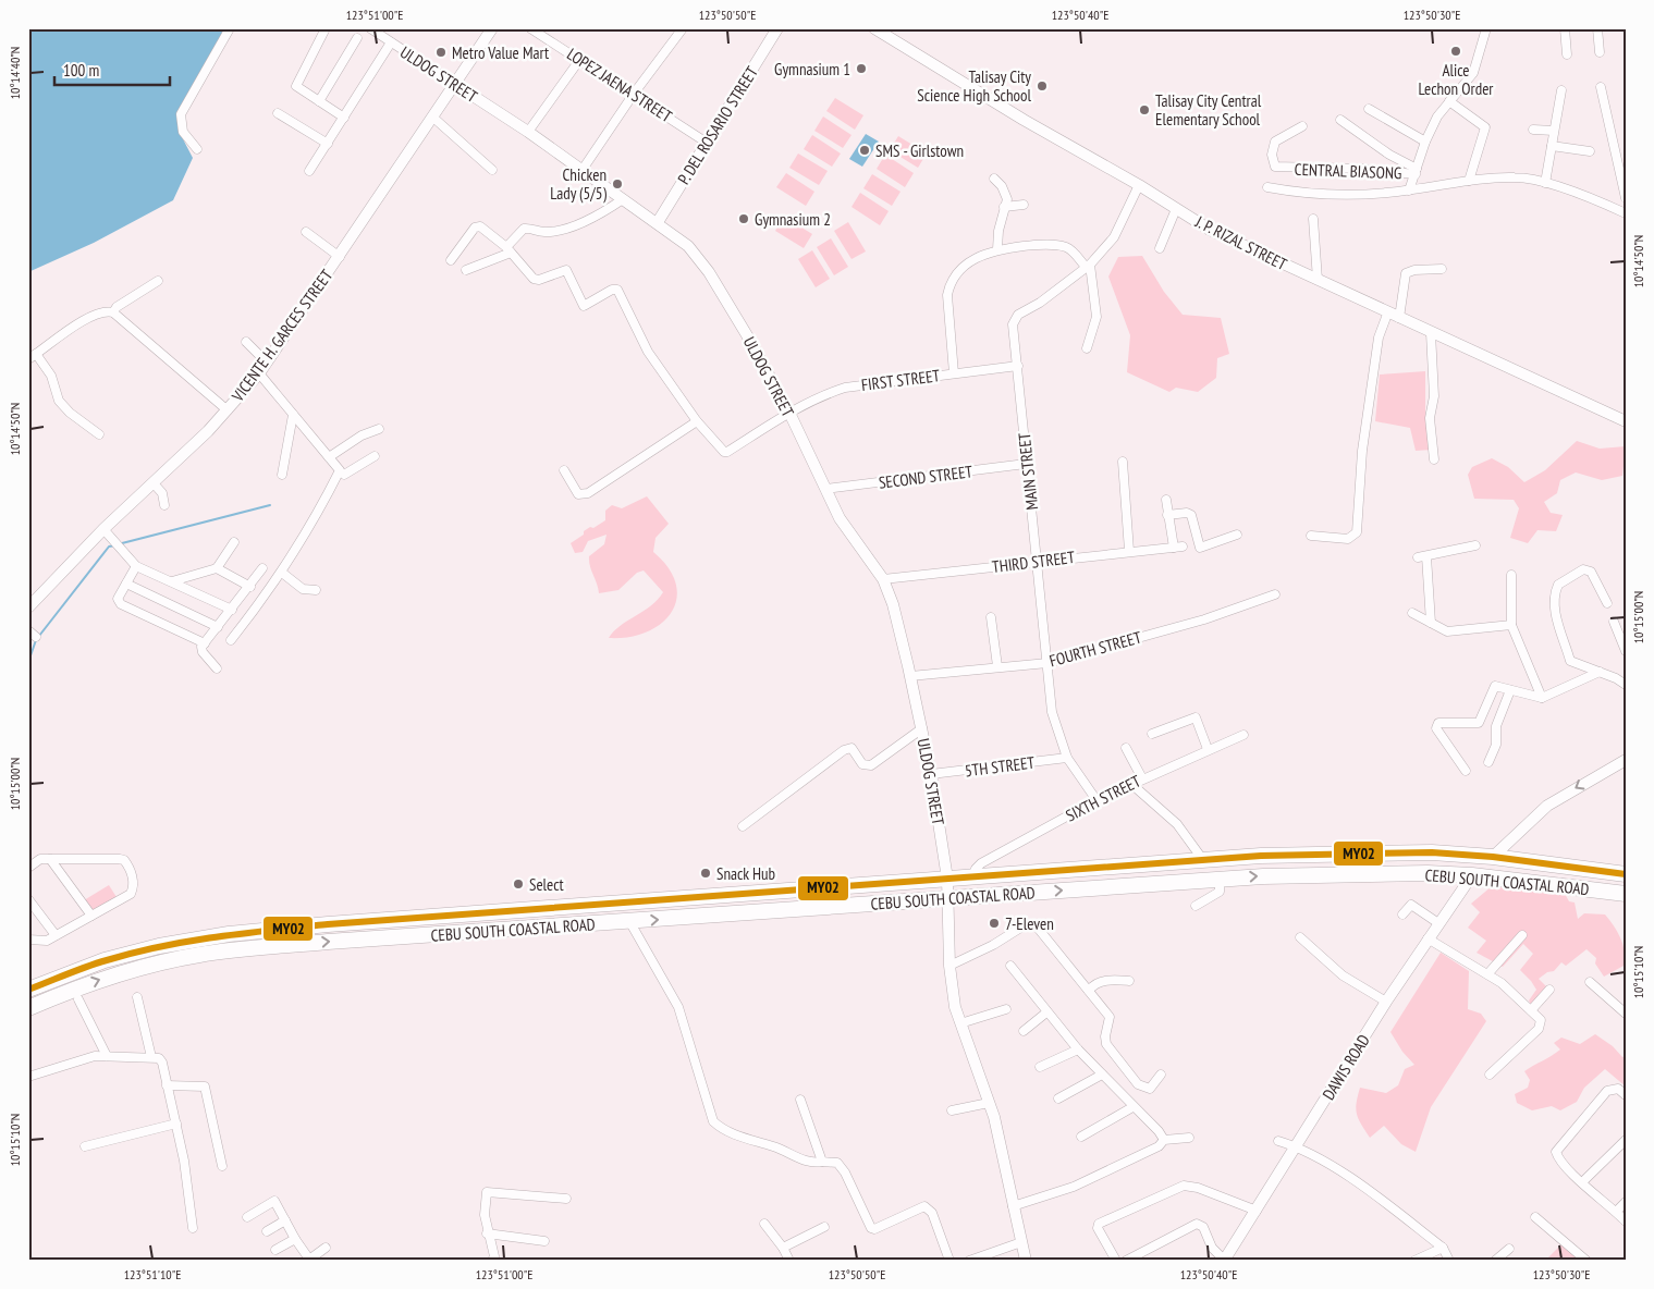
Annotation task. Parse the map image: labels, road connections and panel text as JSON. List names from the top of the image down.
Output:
{
  "streets": {
    "highway": ["CEBU SOUTH COASTAL ROAD"],
    "street": [
      "ULDOG STREET",
      "LOPEZ JAENA STREET",
      "P. DEL ROSARIO STREET",
      "CENTRAL BIASONG",
      "J. P. RIZAL STREET",
      "VICENTE H. GARCES STREET",
      "FIRST STREET",
      "MAIN STREET",
      "SECOND STREET",
      "THIRD STREET",
      "FOURTH STREET",
      "5TH STREET",
      "SIXTH STREET",
      "DAWIS ROAD"
    ]
  },
  "crossings": [
    ["ULDOG STREET", "P. DEL ROSARIO STREET"],
    ["ULDOG STREET", "VICENTE H. GARCES STREET"],
    ["ULDOG STREET", "FIRST STREET"],
    ["ULDOG STREET", "SECOND STREET"],
    ["ULDOG STREET", "THIRD STREET"],
    ["ULDOG STREET", "FOURTH STREET"],
    ["ULDOG STREET", "5TH STREET"],
    ["ULDOG STREET", "CEBU SOUTH COASTAL ROAD"],
    ["LOPEZ JAENA STREET", "P. DEL ROSARIO STREET"],
    ["J. P. RIZAL STREET", "MAIN STREET"],
    ["FIRST STREET", "MAIN STREET"],
    ["MAIN STREET", "SECOND STREET"],
    ["MAIN STREET", "THIRD STREET"],
    ["MAIN STREET", "FOURTH STREET"],
    ["MAIN STREET", "5TH STREET"],
    ["MAIN STREET", "SIXTH STREET"],
    ["SIXTH STREET", "CEBU SOUTH COASTAL ROAD"],
    ["CEBU SOUTH COASTAL ROAD", "DAWIS ROAD"]
  ],
  "places": [
    "Alice Lechon Order",
    "Metro Value Mart",
    "Gymnasium 1",
    "Talisay City Science High School",
    "Talisay City Central Elementary School",
    "SMS - Girlstown",
    "Chicken Lady (5/5)",
    "Gymnasium 2",
    "Snack Hub",
    "Select",
    "7-Eleven"
  ],
  "lines": ["transit line MY02"],
  "scale_bar": "100 m",
  "coordinates": [
    "123°51'00\"E",
    "123°50'50\"E",
    "123°50'40\"E",
    "123°50'30\"E",
    "10°14'40\"N",
    "10°14'50\"N",
    "10°15'00\"N",
    "10°15'10\"N",
    "123°51'10\"E"
  ]
}
